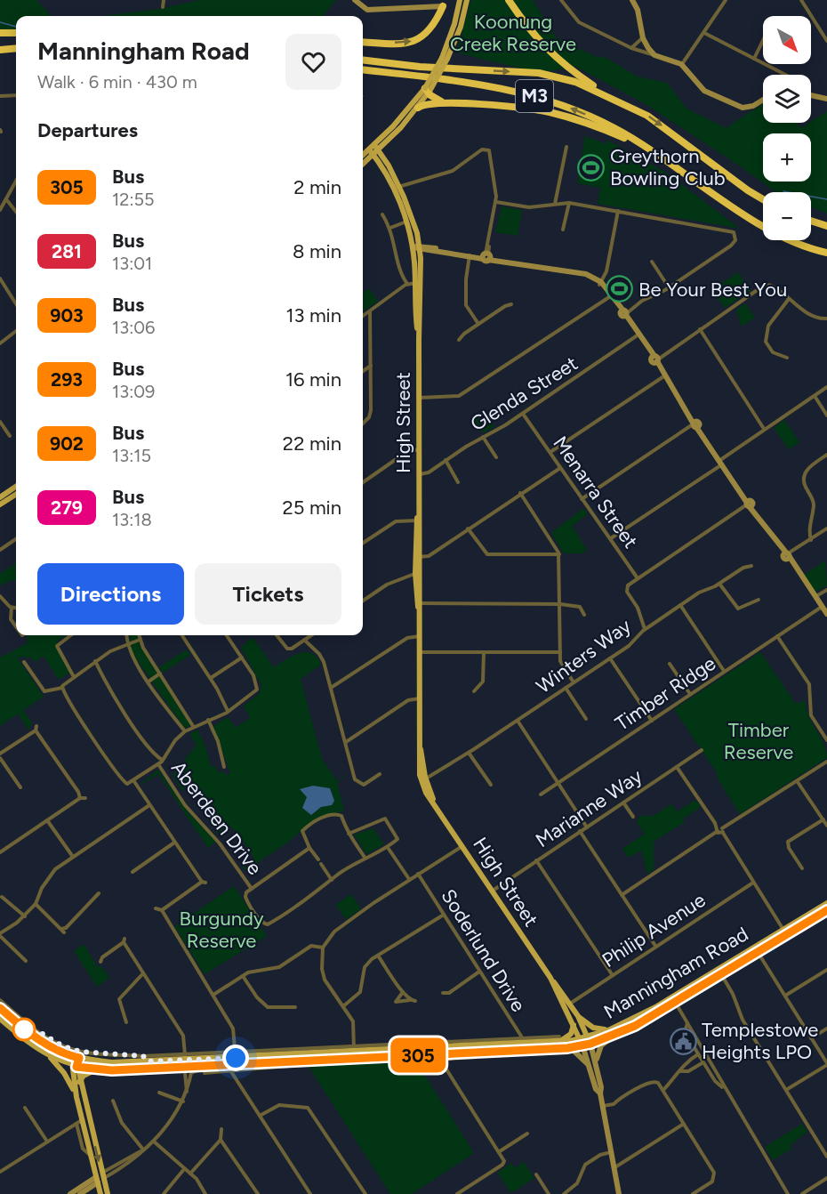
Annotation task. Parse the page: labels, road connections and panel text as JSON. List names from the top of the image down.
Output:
{
  "streets": {
    "highway": ["M3"],
    "main road": ["High Street", "Manningham Road"],
    "street": [
      "Glenda Street",
      "Menarra Street",
      "Winters Way",
      "Timber Ridge",
      "Marianne Way",
      "Aberdeen Drive",
      "Philip Avenue",
      "Soderlund Drive"
    ]
  },
  "crossings": [
    ["Glenda Street", "High Street"],
    ["Glenda Street", "Menarra Street"],
    ["High Street", "Winters Way"],
    ["High Street", "Marianne Way"],
    ["High Street", "Philip Avenue"],
    ["High Street", "Manningham Road"],
    ["Soderlund Drive", "Manningham Road"]
  ],
  "parks": ["Koonung Creek Reserve", "Timber Reserve", "Burgundy Reserve"],
  "places": {
    "sports": ["Greythorn Bowling Club", "Be Your Best You"],
    "public building": ["Templestowe Heights LPO"]
  },
  "lines": ["bus line 305"],
  "north": "bottom right",
  "page": {
    "on_map": "305",
    "map_buttons": ["+", "−"],
    "heading": [
      ["Manningham Road", "Walk · 6 min · 430 m"],
      "Departures"
    ],
    "list": [
      {
        "mark": "305",
        "name": "Bus",
        "note": "12:55",
        "value": "2 min"
      },
      {
        "mark": "281",
        "name": "Bus",
        "note": "13:01",
        "value": "8 min"
      },
      {
        "mark": "903",
        "name": "Bus",
        "note": "13:06",
        "value": "13 min"
      },
      {
        "mark": "293",
        "name": "Bus",
        "note": "13:09",
        "value": "16 min"
      },
      {
        "mark": "902",
        "name": "Bus",
        "note": "13:15",
        "value": "22 min"
      },
      {
        "mark": "279",
        "name": "Bus",
        "note": "13:18",
        "value": "25 min"
      }
    ],
    "buttons": ["Directions", "Tickets"]
  }
}
